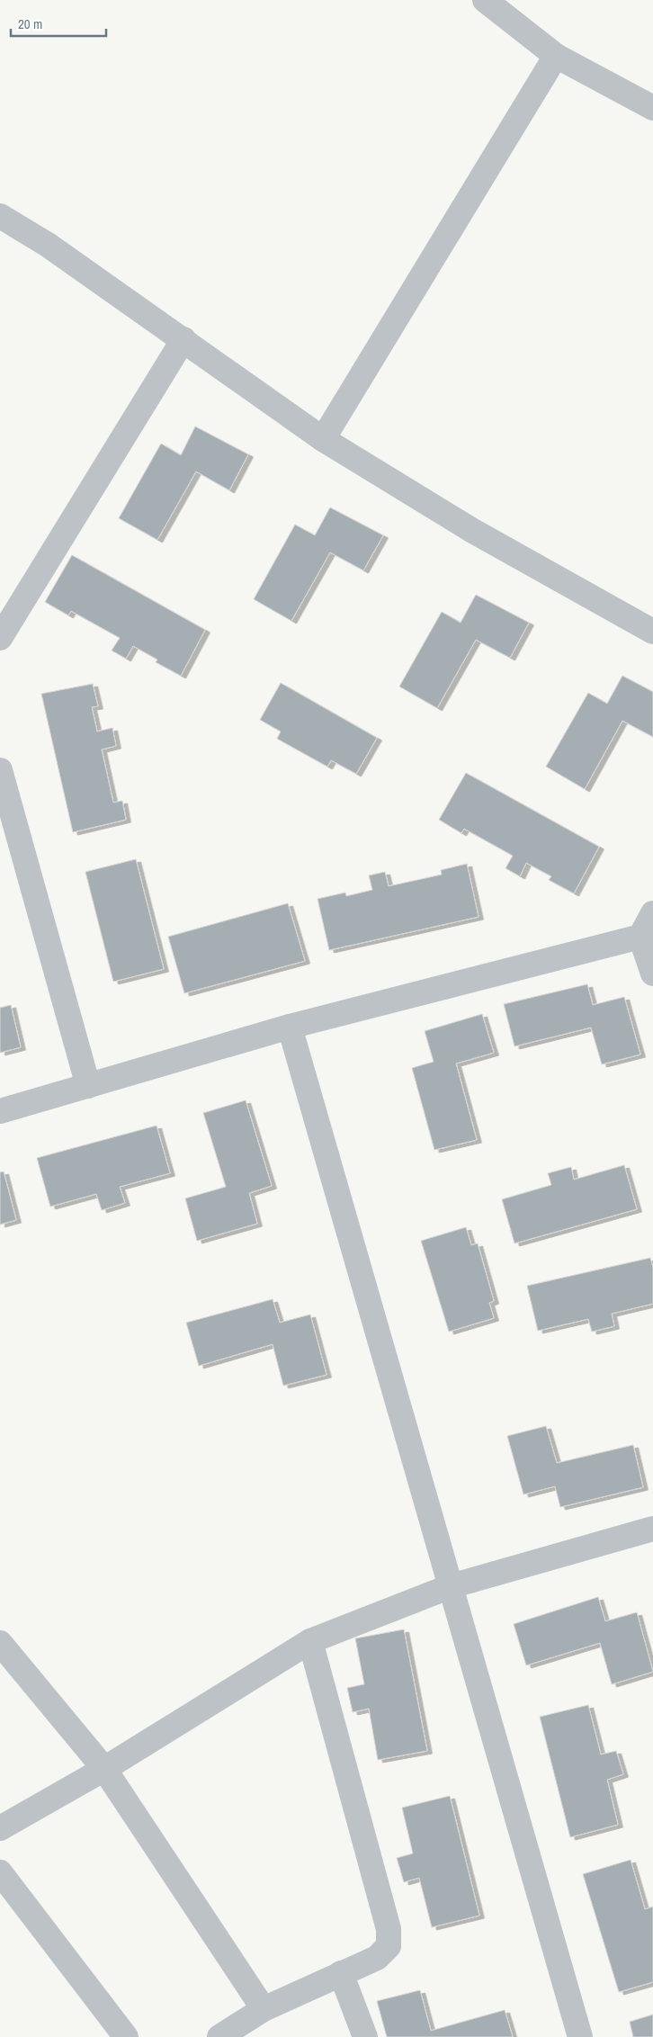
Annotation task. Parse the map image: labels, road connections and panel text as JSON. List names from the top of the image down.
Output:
{
  "scale_bar": "20 m"
}
